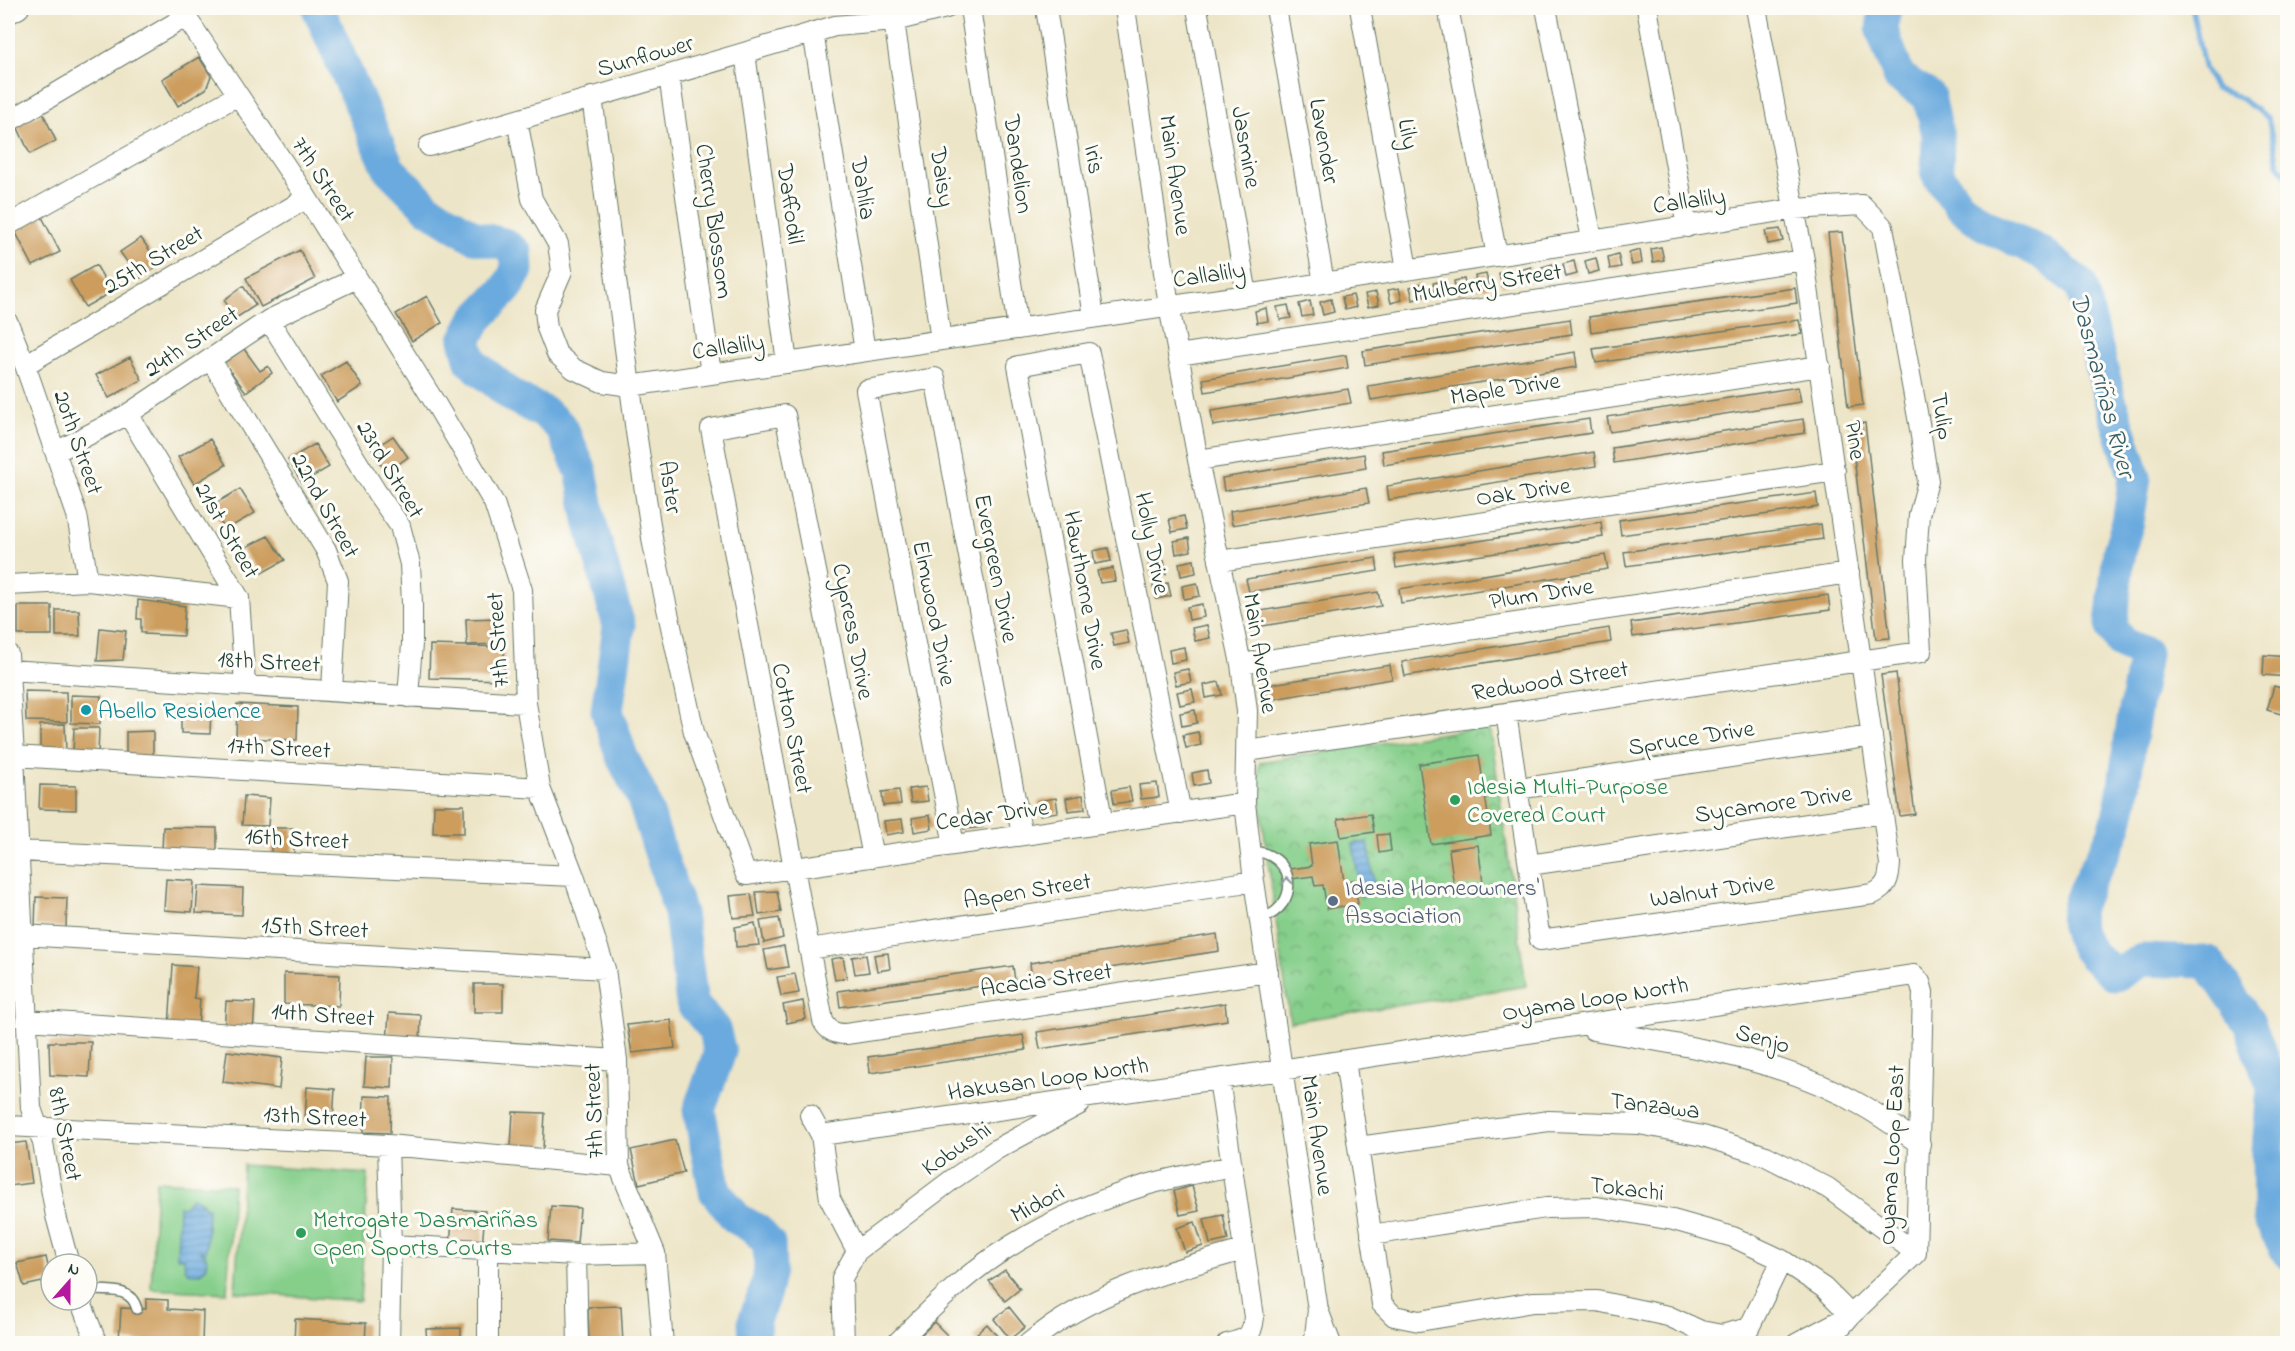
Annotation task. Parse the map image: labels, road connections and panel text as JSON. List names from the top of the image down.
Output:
{
  "streets": {
    "street": [
      "Sunflower",
      "Lily",
      "Lavender",
      "Jasmine",
      "Iris",
      "Dandelion",
      "Main Avenue",
      "Daisy",
      "7th Street",
      "Dahlia",
      "Callalily",
      "Daffodil",
      "Cherry Blossom",
      "25th Street",
      "Mulberry Street",
      "24th Street",
      "Maple Drive",
      "Tulip",
      "Pine",
      "20th Street",
      "23rd Street",
      "Aster",
      "Oak Drive",
      "22nd Street",
      "21st Street",
      "Holly Drive",
      "Evergreen Drive",
      "Hawthorne Drive",
      "Plum Drive",
      "Elmwood Drive",
      "Cypress Drive",
      "18th Street",
      "Redwood Street",
      "Cotton Street",
      "Spruce Drive",
      "17th Street",
      "Sycamore Drive",
      "Cedar Drive",
      "16th Street",
      "Aspen Street",
      "Walnut Drive",
      "15th Street",
      "Acacia Street",
      "Oyama Loop North",
      "14th Street",
      "Senjo",
      "Hakusan Loop North",
      "Tanzawa",
      "13th Street",
      "8th Street",
      "Kobushi",
      "Oyama Loop East",
      "Tokachi",
      "Midori"
    ]
  },
  "crossings": [
    ["Sunflower", "Daisy"],
    ["Sunflower", "Dahlia"],
    ["Sunflower", "Callalily"],
    ["Sunflower", "Daffodil"],
    ["Sunflower", "Cherry Blossom"],
    ["Sunflower", "Aster"],
    ["Lily", "Callalily"],
    ["Lavender", "Callalily"],
    ["Jasmine", "Callalily"],
    ["Iris", "Callalily"],
    ["Dandelion", "Callalily"],
    ["Main Avenue", "Callalily"],
    ["Main Avenue", "Mulberry Street"],
    ["Main Avenue", "Maple Drive"],
    ["Main Avenue", "Oak Drive"],
    ["Main Avenue", "Plum Drive"],
    ["Main Avenue", "Redwood Street"],
    ["Main Avenue", "Cedar Drive"],
    ["Main Avenue", "Aspen Street"],
    ["Main Avenue", "Acacia Street"],
    ["Main Avenue", "Oyama Loop North"],
    ["Main Avenue", "Hakusan Loop North"],
    ["Daisy", "Callalily"],
    ["7th Street", "25th Street"],
    ["7th Street", "24th Street"],
    ["7th Street", "18th Street"],
    ["7th Street", "17th Street"],
    ["7th Street", "16th Street"],
    ["7th Street", "15th Street"],
    ["7th Street", "14th Street"],
    ["7th Street", "13th Street"],
    ["Dahlia", "Callalily"],
    ["Callalily", "Daffodil"],
    ["Callalily", "Cherry Blossom"],
    ["Callalily", "Tulip"],
    ["Callalily", "Pine"],
    ["Callalily", "Aster"],
    ["25th Street", "20th Street"],
    ["Mulberry Street", "Pine"],
    ["24th Street", "20th Street"],
    ["24th Street", "23rd Street"],
    ["24th Street", "22nd Street"],
    ["24th Street", "21st Street"],
    ["Maple Drive", "Pine"],
    ["Tulip", "Pine"],
    ["Tulip", "Redwood Street"],
    ["Pine", "Oak Drive"],
    ["Pine", "Plum Drive"],
    ["Pine", "Redwood Street"],
    ["Pine", "Spruce Drive"],
    ["Pine", "Sycamore Drive"],
    ["Pine", "Walnut Drive"],
    ["23rd Street", "18th Street"],
    ["Aster", "Cedar Drive"],
    ["22nd Street", "18th Street"],
    ["21st Street", "18th Street"],
    ["Holly Drive", "Hawthorne Drive"],
    ["Holly Drive", "Cedar Drive"],
    ["Evergreen Drive", "Elmwood Drive"],
    ["Evergreen Drive", "Cedar Drive"],
    ["Hawthorne Drive", "Cedar Drive"],
    ["Elmwood Drive", "Cedar Drive"],
    ["Cypress Drive", "Cotton Street"],
    ["Cypress Drive", "Cedar Drive"],
    ["18th Street", "8th Street"],
    ["Cotton Street", "Cedar Drive"],
    ["Cotton Street", "Aspen Street"],
    ["Cotton Street", "Acacia Street"],
    ["17th Street", "8th Street"],
    ["Sycamore Drive", "Walnut Drive"],
    ["16th Street", "8th Street"],
    ["15th Street", "8th Street"],
    ["Oyama Loop North", "Senjo"],
    ["Oyama Loop North", "Hakusan Loop North"],
    ["Oyama Loop North", "Oyama Loop East"],
    ["14th Street", "8th Street"],
    ["Senjo", "Oyama Loop East"],
    ["Hakusan Loop North", "Kobushi"],
    ["Tanzawa", "Oyama Loop East"],
    ["13th Street", "8th Street"],
    ["Oyama Loop East", "Tokachi"]
  ],
  "water": ["Dasmariñas River"],
  "places": [
    "Abello Residence",
    "Idesia Multi-Purpose Covered Court",
    "Idesia Homeowners' Association",
    "Metrogate Dasmariñas Open Sports Courts"
  ],
  "north": "top"
}
